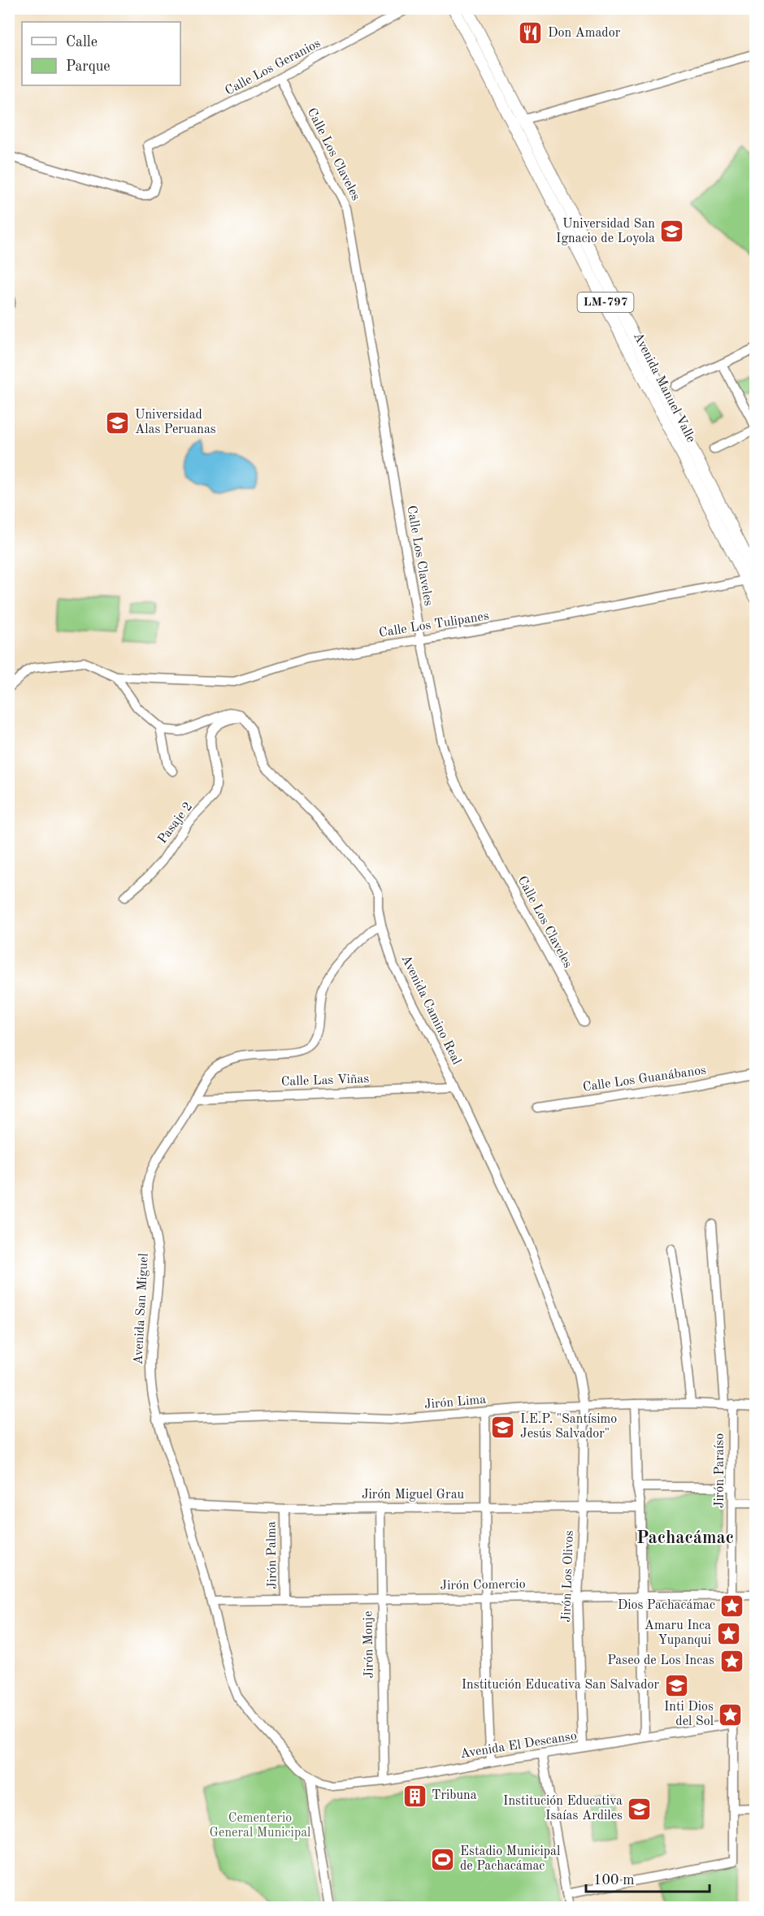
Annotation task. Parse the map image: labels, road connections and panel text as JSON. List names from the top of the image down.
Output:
{
  "streets": {
    "main road": ["LM-797", "Avenida Manuel Valle"],
    "street": [
      "Calle Los Geranios",
      "Calle Los Claveles",
      "Calle Los Tulipanes",
      "Pasaje 2",
      "Avenida Camino Real",
      "Calle Los Guanábanos",
      "Calle Las Viñas",
      "Avenida San Miguel",
      "Jirón Lima",
      "Jirón Paraíso",
      "Jirón Miguel Grau",
      "Jirón Palma",
      "Jirón Los Olivos",
      "Jirón Comercio",
      "Jirón Monje",
      "Avenida El Descanso"
    ]
  },
  "crossings": [
    ["Calle Los Geranios", "Calle Los Claveles"],
    ["Calle Los Claveles", "Calle Los Tulipanes"],
    ["Avenida Manuel Valle", "Calle Los Tulipanes"],
    ["Pasaje 2", "Avenida Camino Real"],
    ["Avenida Camino Real", "Calle Las Viñas"],
    ["Avenida Camino Real", "Avenida San Miguel"],
    ["Avenida Camino Real", "Jirón Lima"],
    ["Avenida Camino Real", "Jirón Los Olivos"],
    ["Calle Las Viñas", "Avenida San Miguel"],
    ["Avenida San Miguel", "Jirón Lima"],
    ["Avenida San Miguel", "Jirón Miguel Grau"],
    ["Avenida San Miguel", "Jirón Comercio"],
    ["Avenida San Miguel", "Avenida El Descanso"],
    ["Jirón Lima", "Jirón Paraíso"],
    ["Jirón Lima", "Jirón Los Olivos"],
    ["Jirón Paraíso", "Jirón Comercio"],
    ["Jirón Miguel Grau", "Jirón Palma"],
    ["Jirón Miguel Grau", "Jirón Los Olivos"],
    ["Jirón Miguel Grau", "Jirón Monje"],
    ["Jirón Palma", "Jirón Comercio"],
    ["Jirón Los Olivos", "Jirón Comercio"],
    ["Jirón Los Olivos", "Avenida El Descanso"],
    ["Jirón Comercio", "Jirón Monje"],
    ["Jirón Monje", "Avenida El Descanso"]
  ],
  "districts": ["Pachacámac"],
  "parks": ["Cementerio General Municipal"],
  "places": {
    "restaurant": ["Don Amador"],
    "school or university": [
      "Universidad San Ignacio de Loyola",
      "Universidad Alas Peruanas",
      "I.E.P. \"Santísimo Jesús Salvador\"",
      "Institución Educativa San Salvador",
      "Institución Educativa Isaías Ardiles"
    ],
    "place": [
      "Dios Pachacámac",
      "Amaru Inca Yupanqui",
      "Paseo de Los Incas",
      "Inti Dios del Sol"
    ],
    "building": ["Tribuna"],
    "sports": ["Estadio Municipal de Pachacámac"]
  },
  "legend": ["Calle", "Parque"],
  "scale_bar": "100 m"
}
